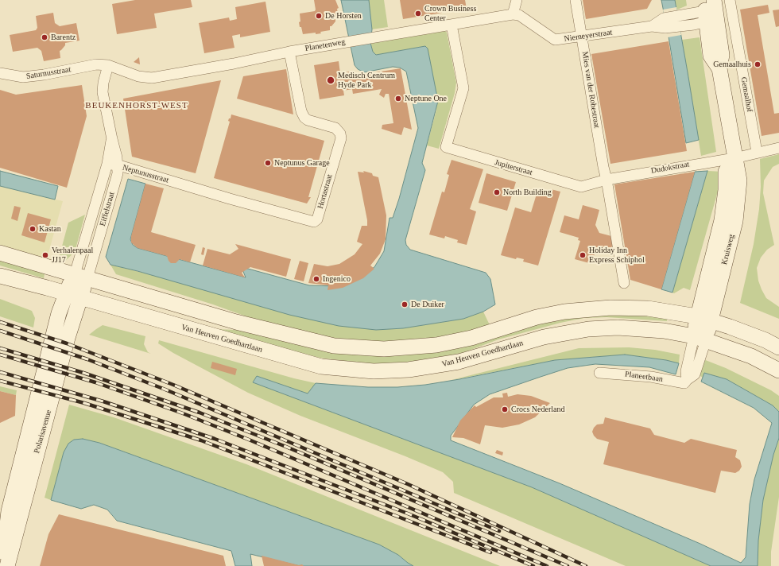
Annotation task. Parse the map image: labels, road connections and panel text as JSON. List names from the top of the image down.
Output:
{
  "streets": {
    "main road": ["Kruisweg", "Van Heuven Goedhartlaan", "Polarisavenue"],
    "street": [
      "Niemeyerstraat",
      "Planetenweg",
      "Saturnusstraat",
      "Mies van der Rohestraat",
      "Gemaalhof",
      "Jupiterstraat",
      "Dudokstraat",
      "Neptunusstraat",
      "Hortastraat",
      "Eiffelstraat",
      "Planeetbaan"
    ]
  },
  "crossings": [
    ["Niemeyerstraat", "Planetenweg"],
    ["Niemeyerstraat", "Mies van der Rohestraat"],
    ["Planetenweg", "Saturnusstraat"],
    ["Planetenweg", "Jupiterstraat"],
    ["Planetenweg", "Hortastraat"],
    ["Planetenweg", "Eiffelstraat"],
    ["Saturnusstraat", "Eiffelstraat"],
    ["Mies van der Rohestraat", "Jupiterstraat"],
    ["Mies van der Rohestraat", "Dudokstraat"],
    ["Jupiterstraat", "Dudokstraat"],
    ["Dudokstraat", "Kruisweg"],
    ["Neptunusstraat", "Hortastraat"],
    ["Neptunusstraat", "Eiffelstraat"],
    ["Eiffelstraat", "Polarisavenue"],
    ["Kruisweg", "Van Heuven Goedhartlaan"],
    ["Kruisweg", "Planeetbaan"],
    ["Van Heuven Goedhartlaan", "Planeetbaan"],
    ["Van Heuven Goedhartlaan", "Polarisavenue"]
  ],
  "districts": ["BEUKENHORST-WEST"],
  "places": [
    "Crown Business Center",
    "De Horsten",
    "Barentz",
    "Gemaalhuis",
    "Medisch Centrum Hyde Park",
    "Neptune One",
    "Neptunus Garage",
    "North Building",
    "Kastan",
    "Verhalenpaal JJ17",
    "Holiday Inn Express Schiphol",
    "Ingenico",
    "De Duiker",
    "Crocs Nederland"
  ]
}
